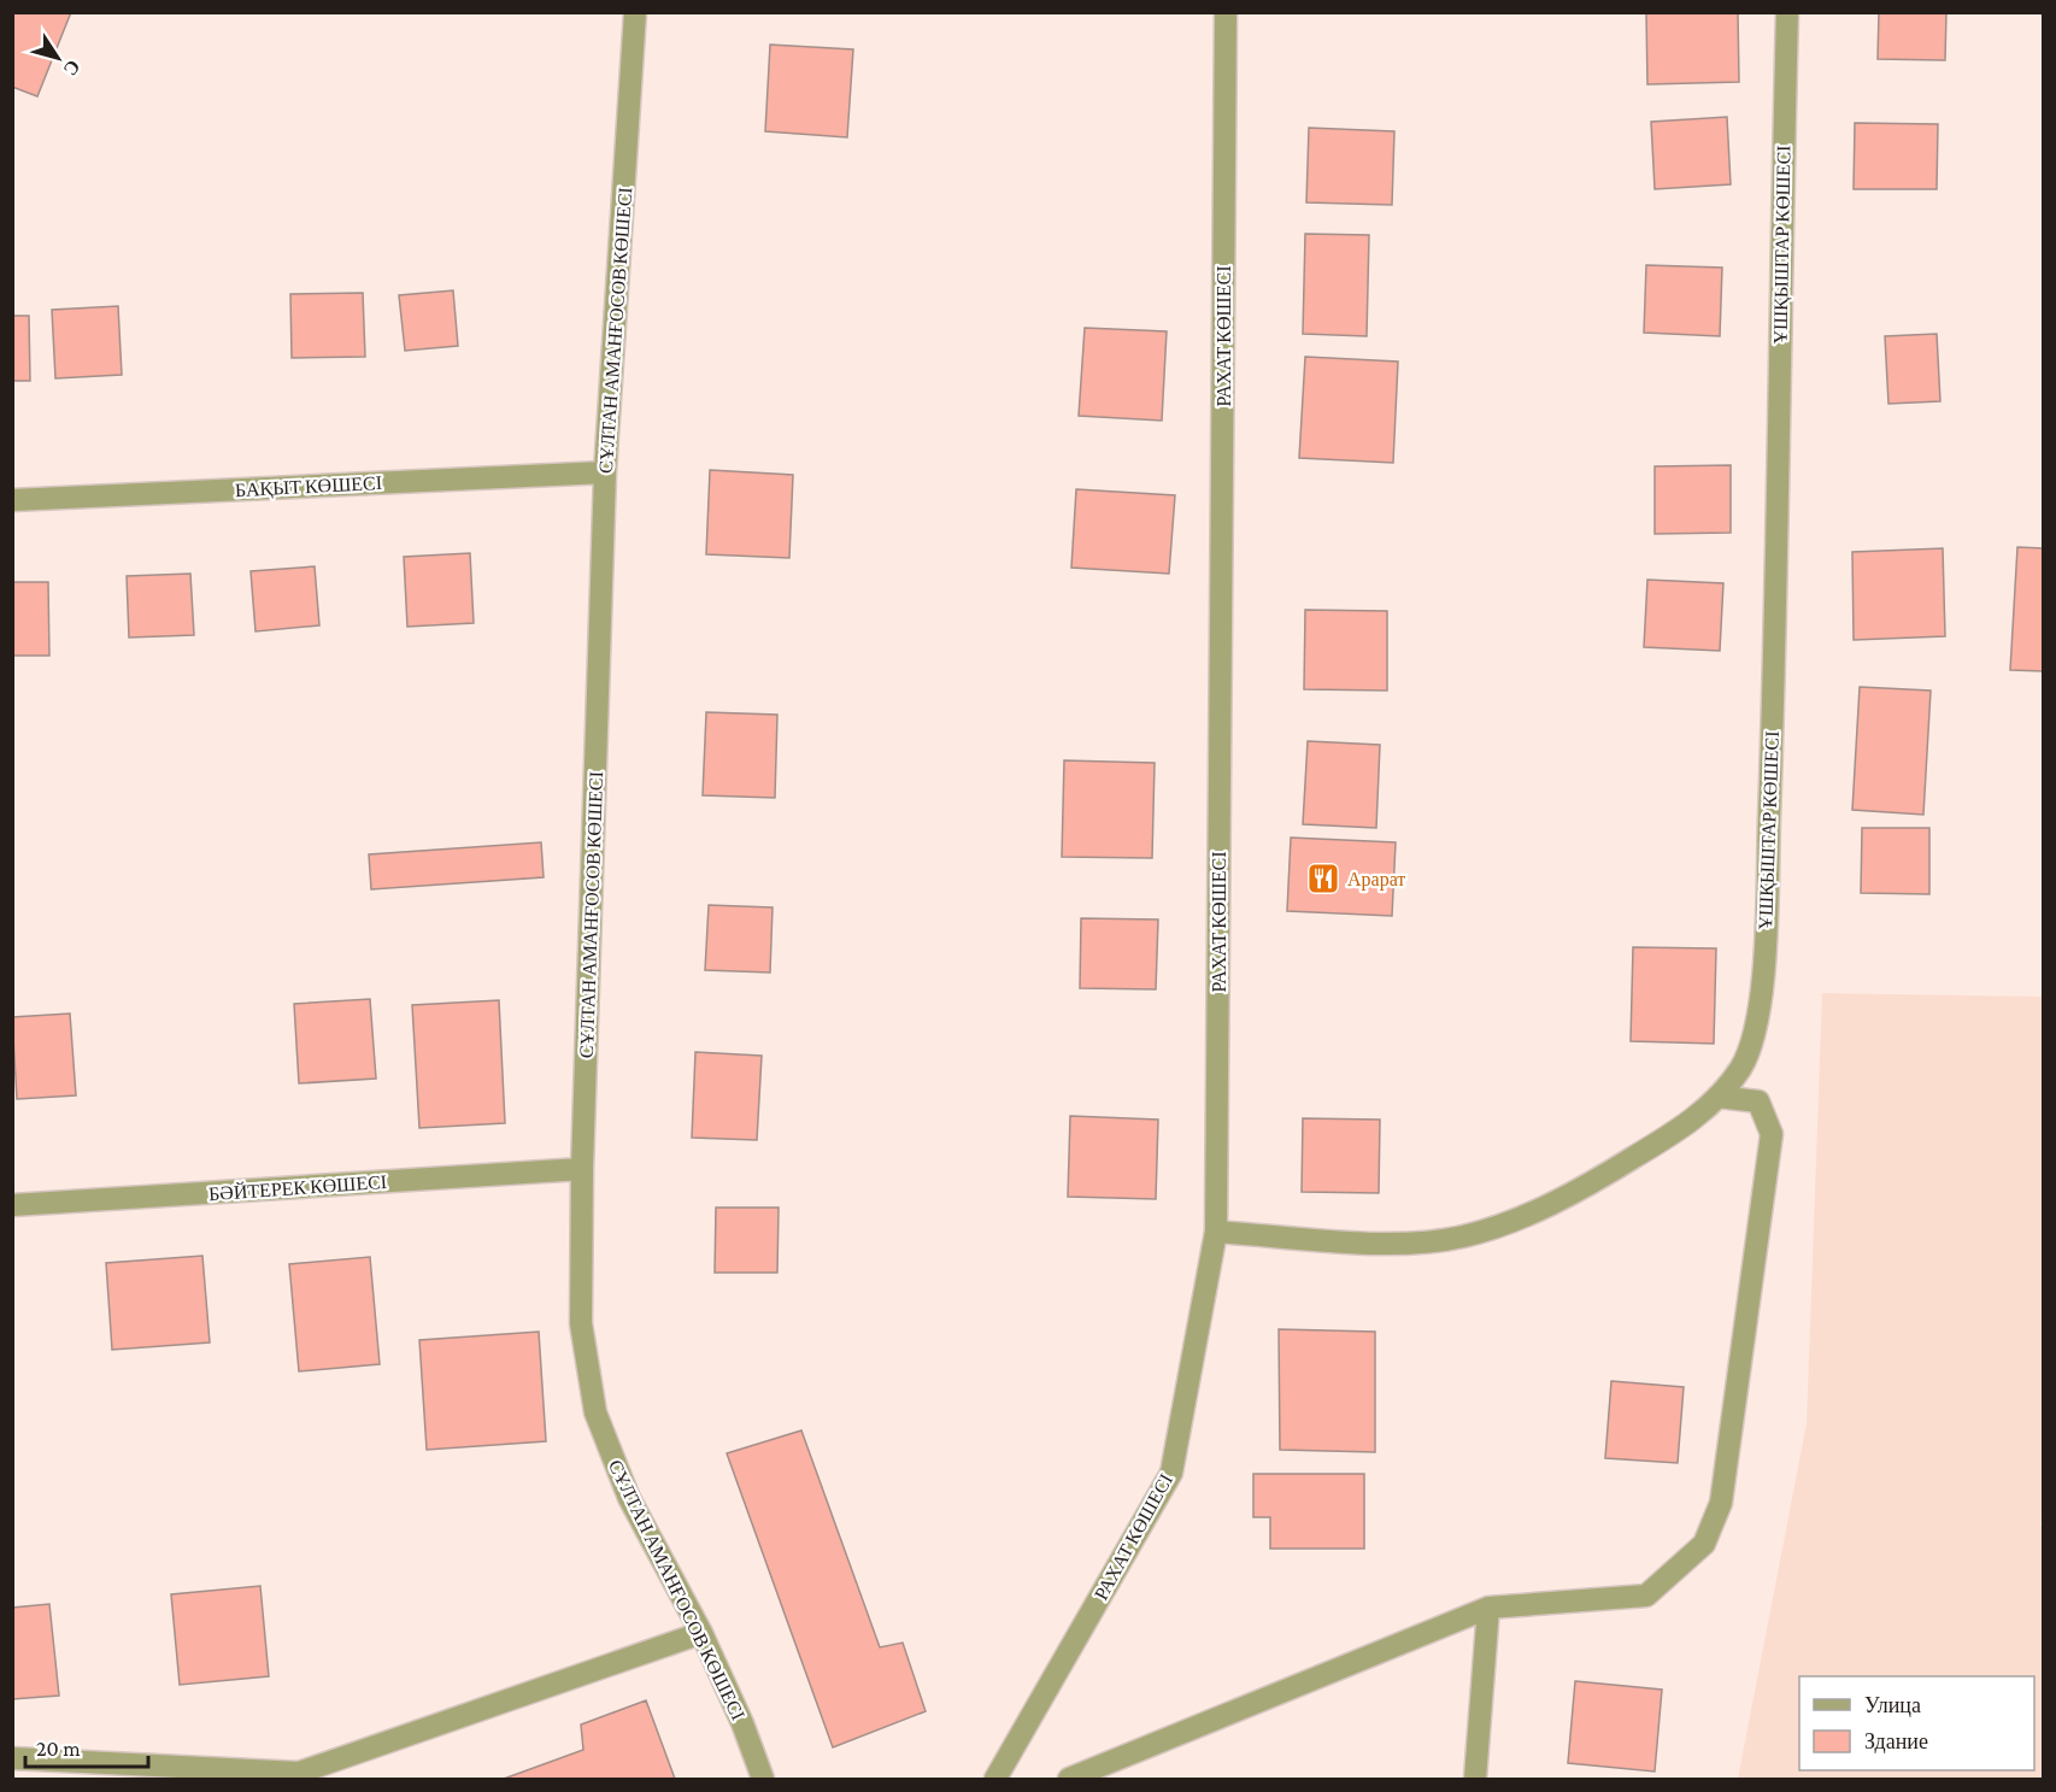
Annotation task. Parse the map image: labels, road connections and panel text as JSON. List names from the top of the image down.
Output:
{
  "streets": {
    "street": [
      "ҰШҚЫШТАР КӨШЕСІ",
      "СҰЛТАН АМАНҒОСОВ КӨШЕСІ",
      "РАХАТ КӨШЕСІ",
      "БАҚЫТ КӨШЕСІ",
      "БӘЙТЕРЕК КӨШЕСІ"
    ]
  },
  "crossings": [
    ["ҰШҚЫШТАР КӨШЕСІ", "РАХАТ КӨШЕСІ"],
    ["СҰЛТАН АМАНҒОСОВ КӨШЕСІ", "БАҚЫТ КӨШЕСІ"],
    ["СҰЛТАН АМАНҒОСОВ КӨШЕСІ", "БӘЙТЕРЕК КӨШЕСІ"]
  ],
  "places": {
    "restaurant": ["Арарат"]
  },
  "legend": ["Улица", "Здание"],
  "scale_bar": "20 m",
  "north": "bottom right"
}
